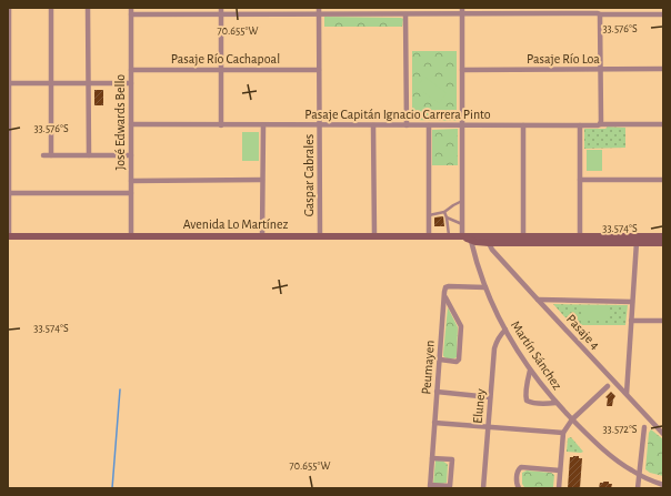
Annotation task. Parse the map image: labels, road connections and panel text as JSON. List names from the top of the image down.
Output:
{
  "streets": {
    "main road": ["Avenida Lo Martínez"],
    "street": [
      "Pasaje Río Cachapoal",
      "Pasaje Río Loa",
      "Pasaje Capitán Ignacio Carrera Pinto",
      "José Edwards Bello",
      "Gaspar Cabrales",
      "Pasaje 4",
      "Martín Sánchez",
      "Peumayen",
      "Eluney"
    ]
  },
  "crossings": [
    ["Pasaje Río Cachapoal", "José Edwards Bello"],
    ["Pasaje Río Cachapoal", "Gaspar Cabrales"],
    ["Pasaje Capitán Ignacio Carrera Pinto", "José Edwards Bello"],
    ["Pasaje Capitán Ignacio Carrera Pinto", "Gaspar Cabrales"],
    ["José Edwards Bello", "Avenida Lo Martínez"],
    ["Gaspar Cabrales", "Avenida Lo Martínez"],
    ["Avenida Lo Martínez", "Pasaje 4"],
    ["Avenida Lo Martínez", "Martín Sánchez"],
    ["Martín Sánchez", "Eluney"]
  ],
  "coordinates": [
    "33.576°S",
    "70.655°W",
    "33.574°S",
    "33.572°S"
  ]
}
